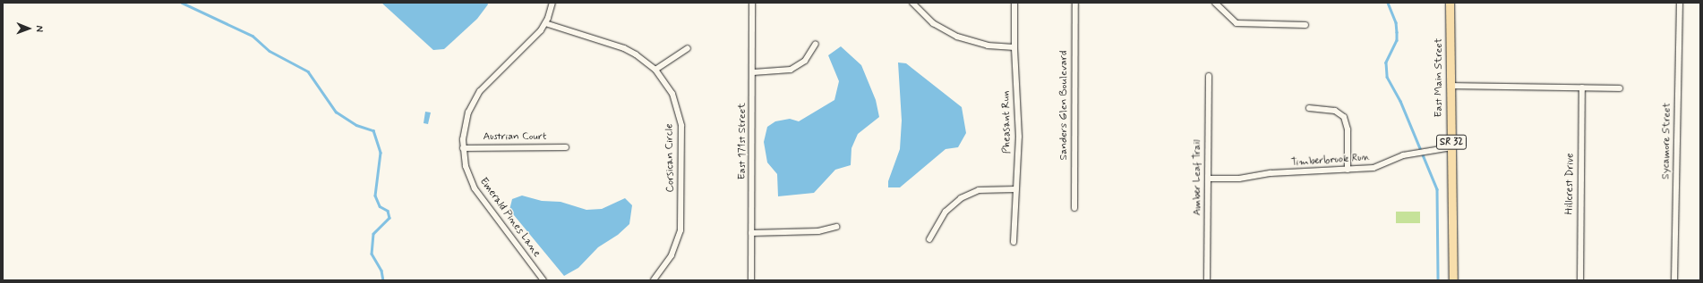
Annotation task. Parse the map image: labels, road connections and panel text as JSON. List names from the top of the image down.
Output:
{
  "streets": {
    "main road": ["East Main Street", "SR 32"],
    "street": [
      "Sanders Glen Boulevard",
      "Pheasant Run",
      "Austrian Court",
      "East 171st Street",
      "Sycamore Street",
      "Corsican Circle",
      "Timberbrook Run",
      "Amber Leaf Trail",
      "Hillcrest Drive",
      "Emerald Pines Lane"
    ]
  },
  "crossings": [
    ["East Main Street", "Timberbrook Run"],
    ["Austrian Court", "Emerald Pines Lane"],
    ["Corsican Circle", "Emerald Pines Lane"],
    ["Timberbrook Run", "Amber Leaf Trail"]
  ],
  "north": "right"
}
